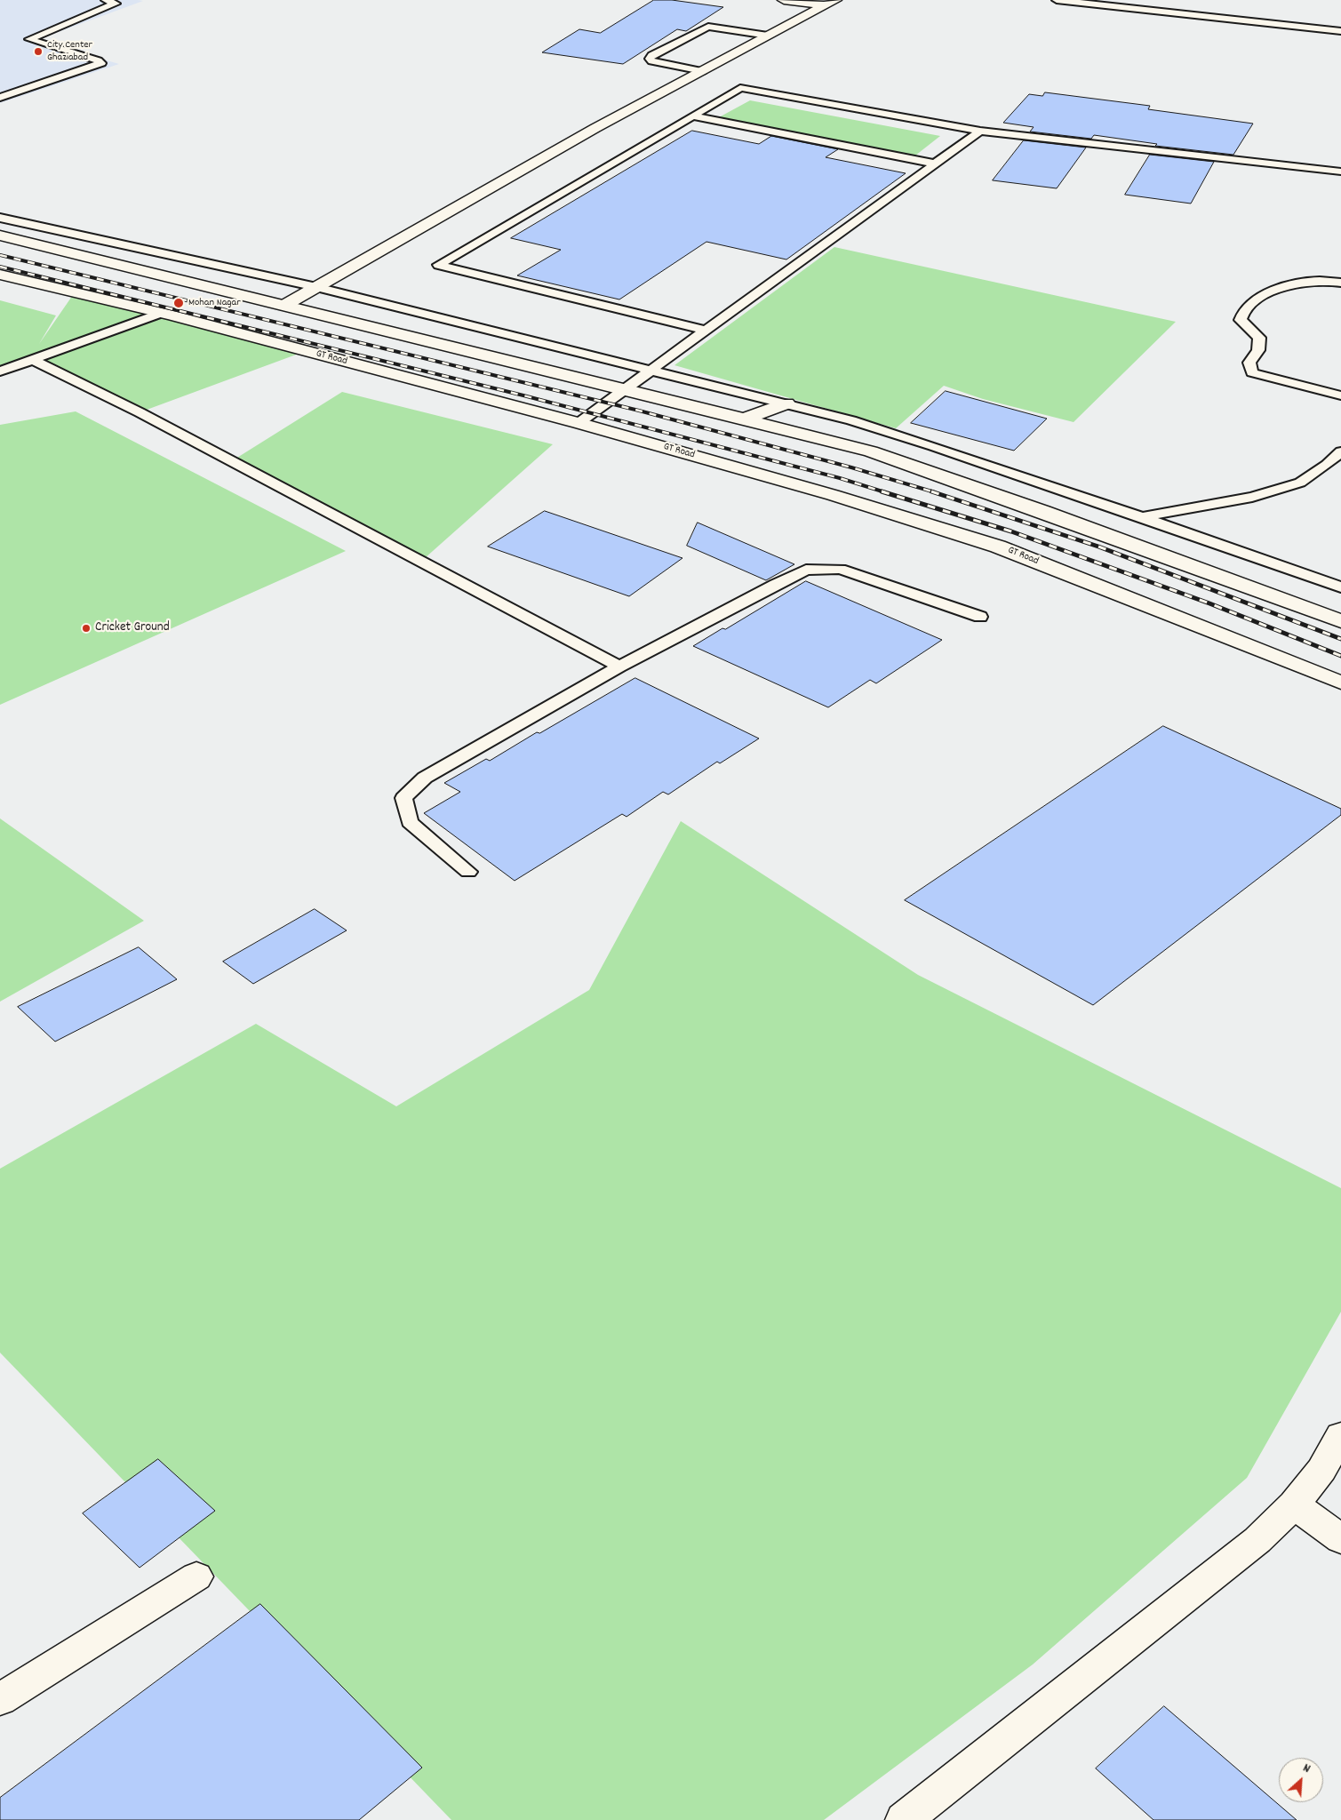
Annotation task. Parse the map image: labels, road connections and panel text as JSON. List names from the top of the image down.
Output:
{
  "streets": {
    "main road": ["GT Road"]
  },
  "places": ["City Center Ghaziabad", "Mohan Nagar", "Cricket Ground"],
  "north": "top right"
}
